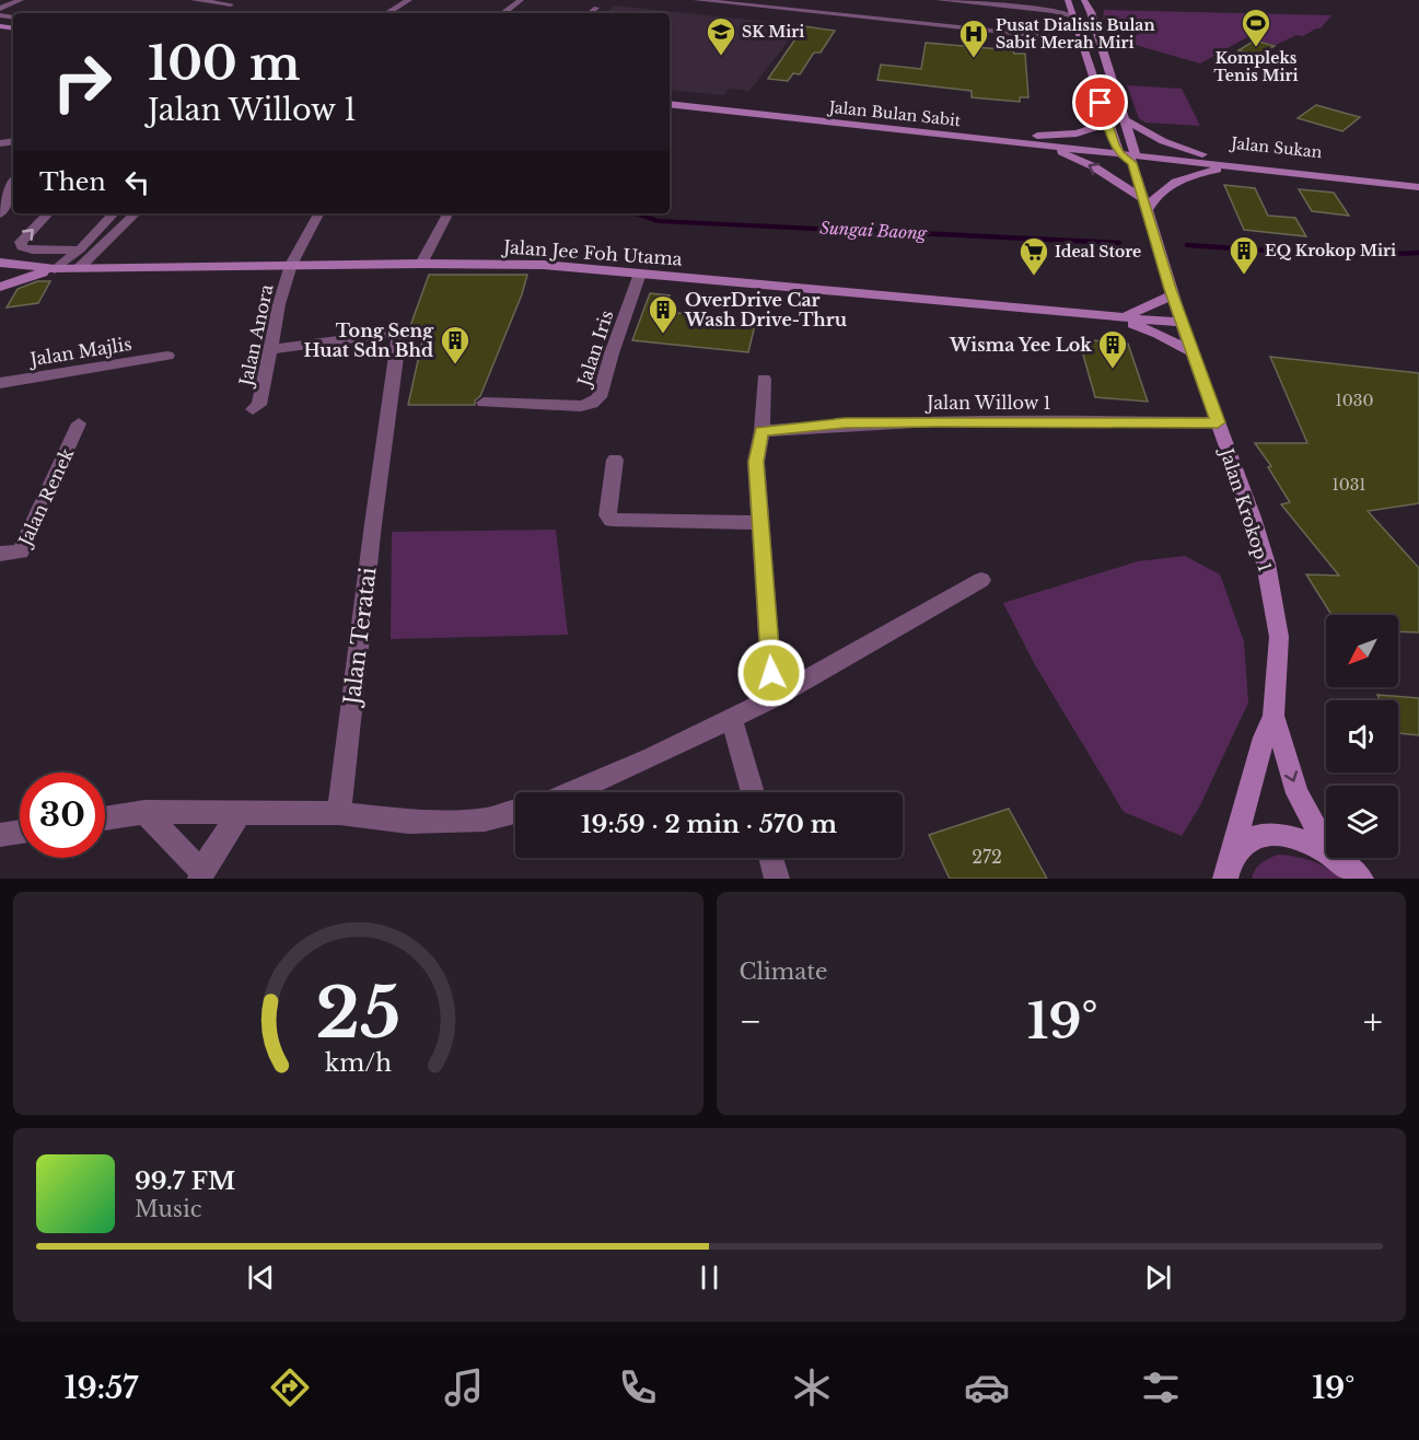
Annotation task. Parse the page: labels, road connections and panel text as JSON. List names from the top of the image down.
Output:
{
  "streets": {
    "main road": [
      "Jalan Bulan Sabit",
      "Jalan Sukan",
      "Jalan Jee Foh Utama",
      "Jalan Krokop 1"
    ],
    "street": [
      "Jalan Anora",
      "Jalan Iris",
      "Jalan Majlis",
      "Jalan Willow 1",
      "Jalan Renek",
      "Jalan Teratai"
    ]
  },
  "crossings": [
    ["Jalan Bulan Sabit", "Jalan Sukan"],
    ["Jalan Bulan Sabit", "Jalan Krokop 1"],
    ["Jalan Sukan", "Jalan Krokop 1"],
    ["Jalan Jee Foh Utama", "Jalan Anora"],
    ["Jalan Jee Foh Utama", "Jalan Iris"],
    ["Jalan Jee Foh Utama", "Jalan Krokop 1"],
    ["Jalan Anora", "Jalan Teratai"],
    ["Jalan Willow 1", "Jalan Krokop 1"]
  ],
  "water": ["Sungai Baong"],
  "places": {
    "sports": ["Kompleks Tenis Miri"],
    "school or university": ["SK Miri"],
    "hospital": ["Pusat Dialisis Bulan Sabit Merah Miri"],
    "building": [
      "EQ Krokop Miri",
      "OverDrive Car Wash Drive-Thru",
      "Tong Seng Huat Sdn Bhd",
      "Wisma Yee Lok"
    ],
    "supermarket": ["Ideal Store"]
  },
  "house_numbers": ["1030", "1031", "272"],
  "north": "bottom left",
  "page": {
    "turn": ["100 m", "Jalan Willow 1"],
    "then": "Then",
    "limit": "30",
    "trip": "19:59 · 2 min · 570 m",
    "tile": "Climate",
    "heat": ["−", "19°", "+"],
    "song": ["99.7 FM", "Music"],
    "tabs": ["19:57", "19°"],
    "gauge": ["25", "km/h"]
  }
}
